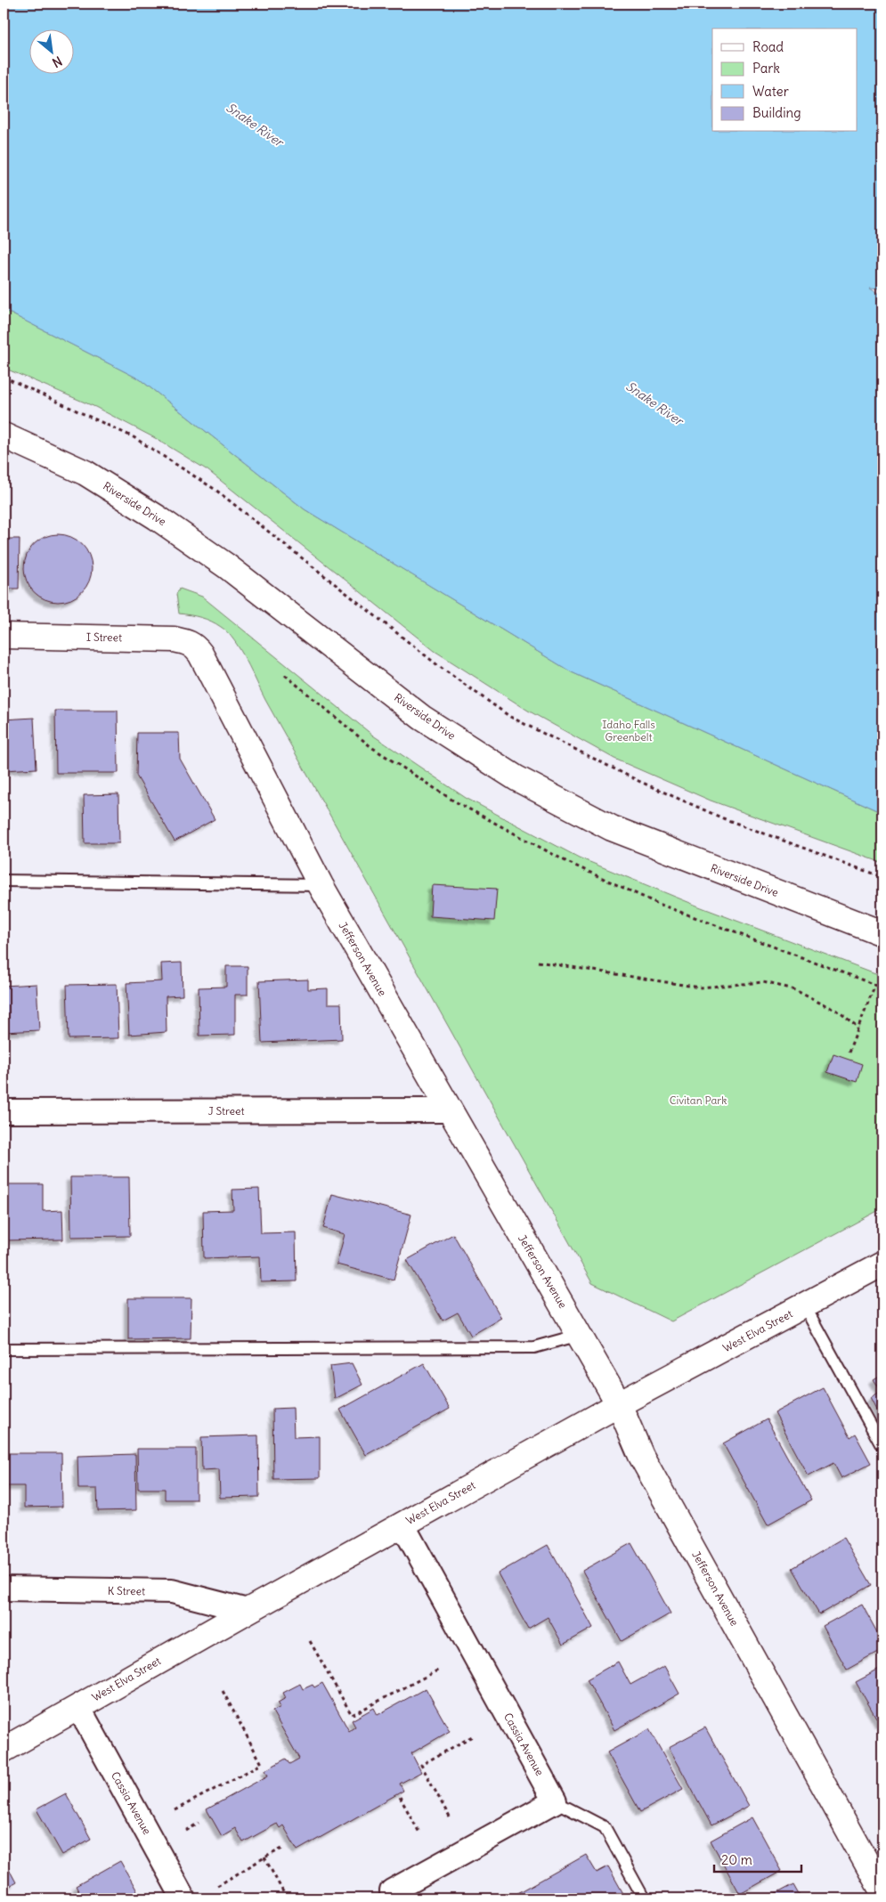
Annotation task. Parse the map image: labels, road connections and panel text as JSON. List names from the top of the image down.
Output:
{
  "streets": {
    "street": [
      "Riverside Drive",
      "I Street",
      "Jefferson Avenue",
      "J Street",
      "West Elva Street",
      "K Street",
      "Cassia Avenue"
    ]
  },
  "crossings": [
    ["I Street", "Jefferson Avenue"],
    ["Jefferson Avenue", "J Street"],
    ["Jefferson Avenue", "West Elva Street"],
    ["West Elva Street", "K Street"],
    ["West Elva Street", "Cassia Avenue"]
  ],
  "water": ["Snake River"],
  "parks": ["Idaho Falls Greenbelt", "Civitan Park"],
  "legend": [
    "Road",
    "Park",
    "Water",
    "Building"
  ],
  "scale_bar": "20 m",
  "north": "bottom right"
}
